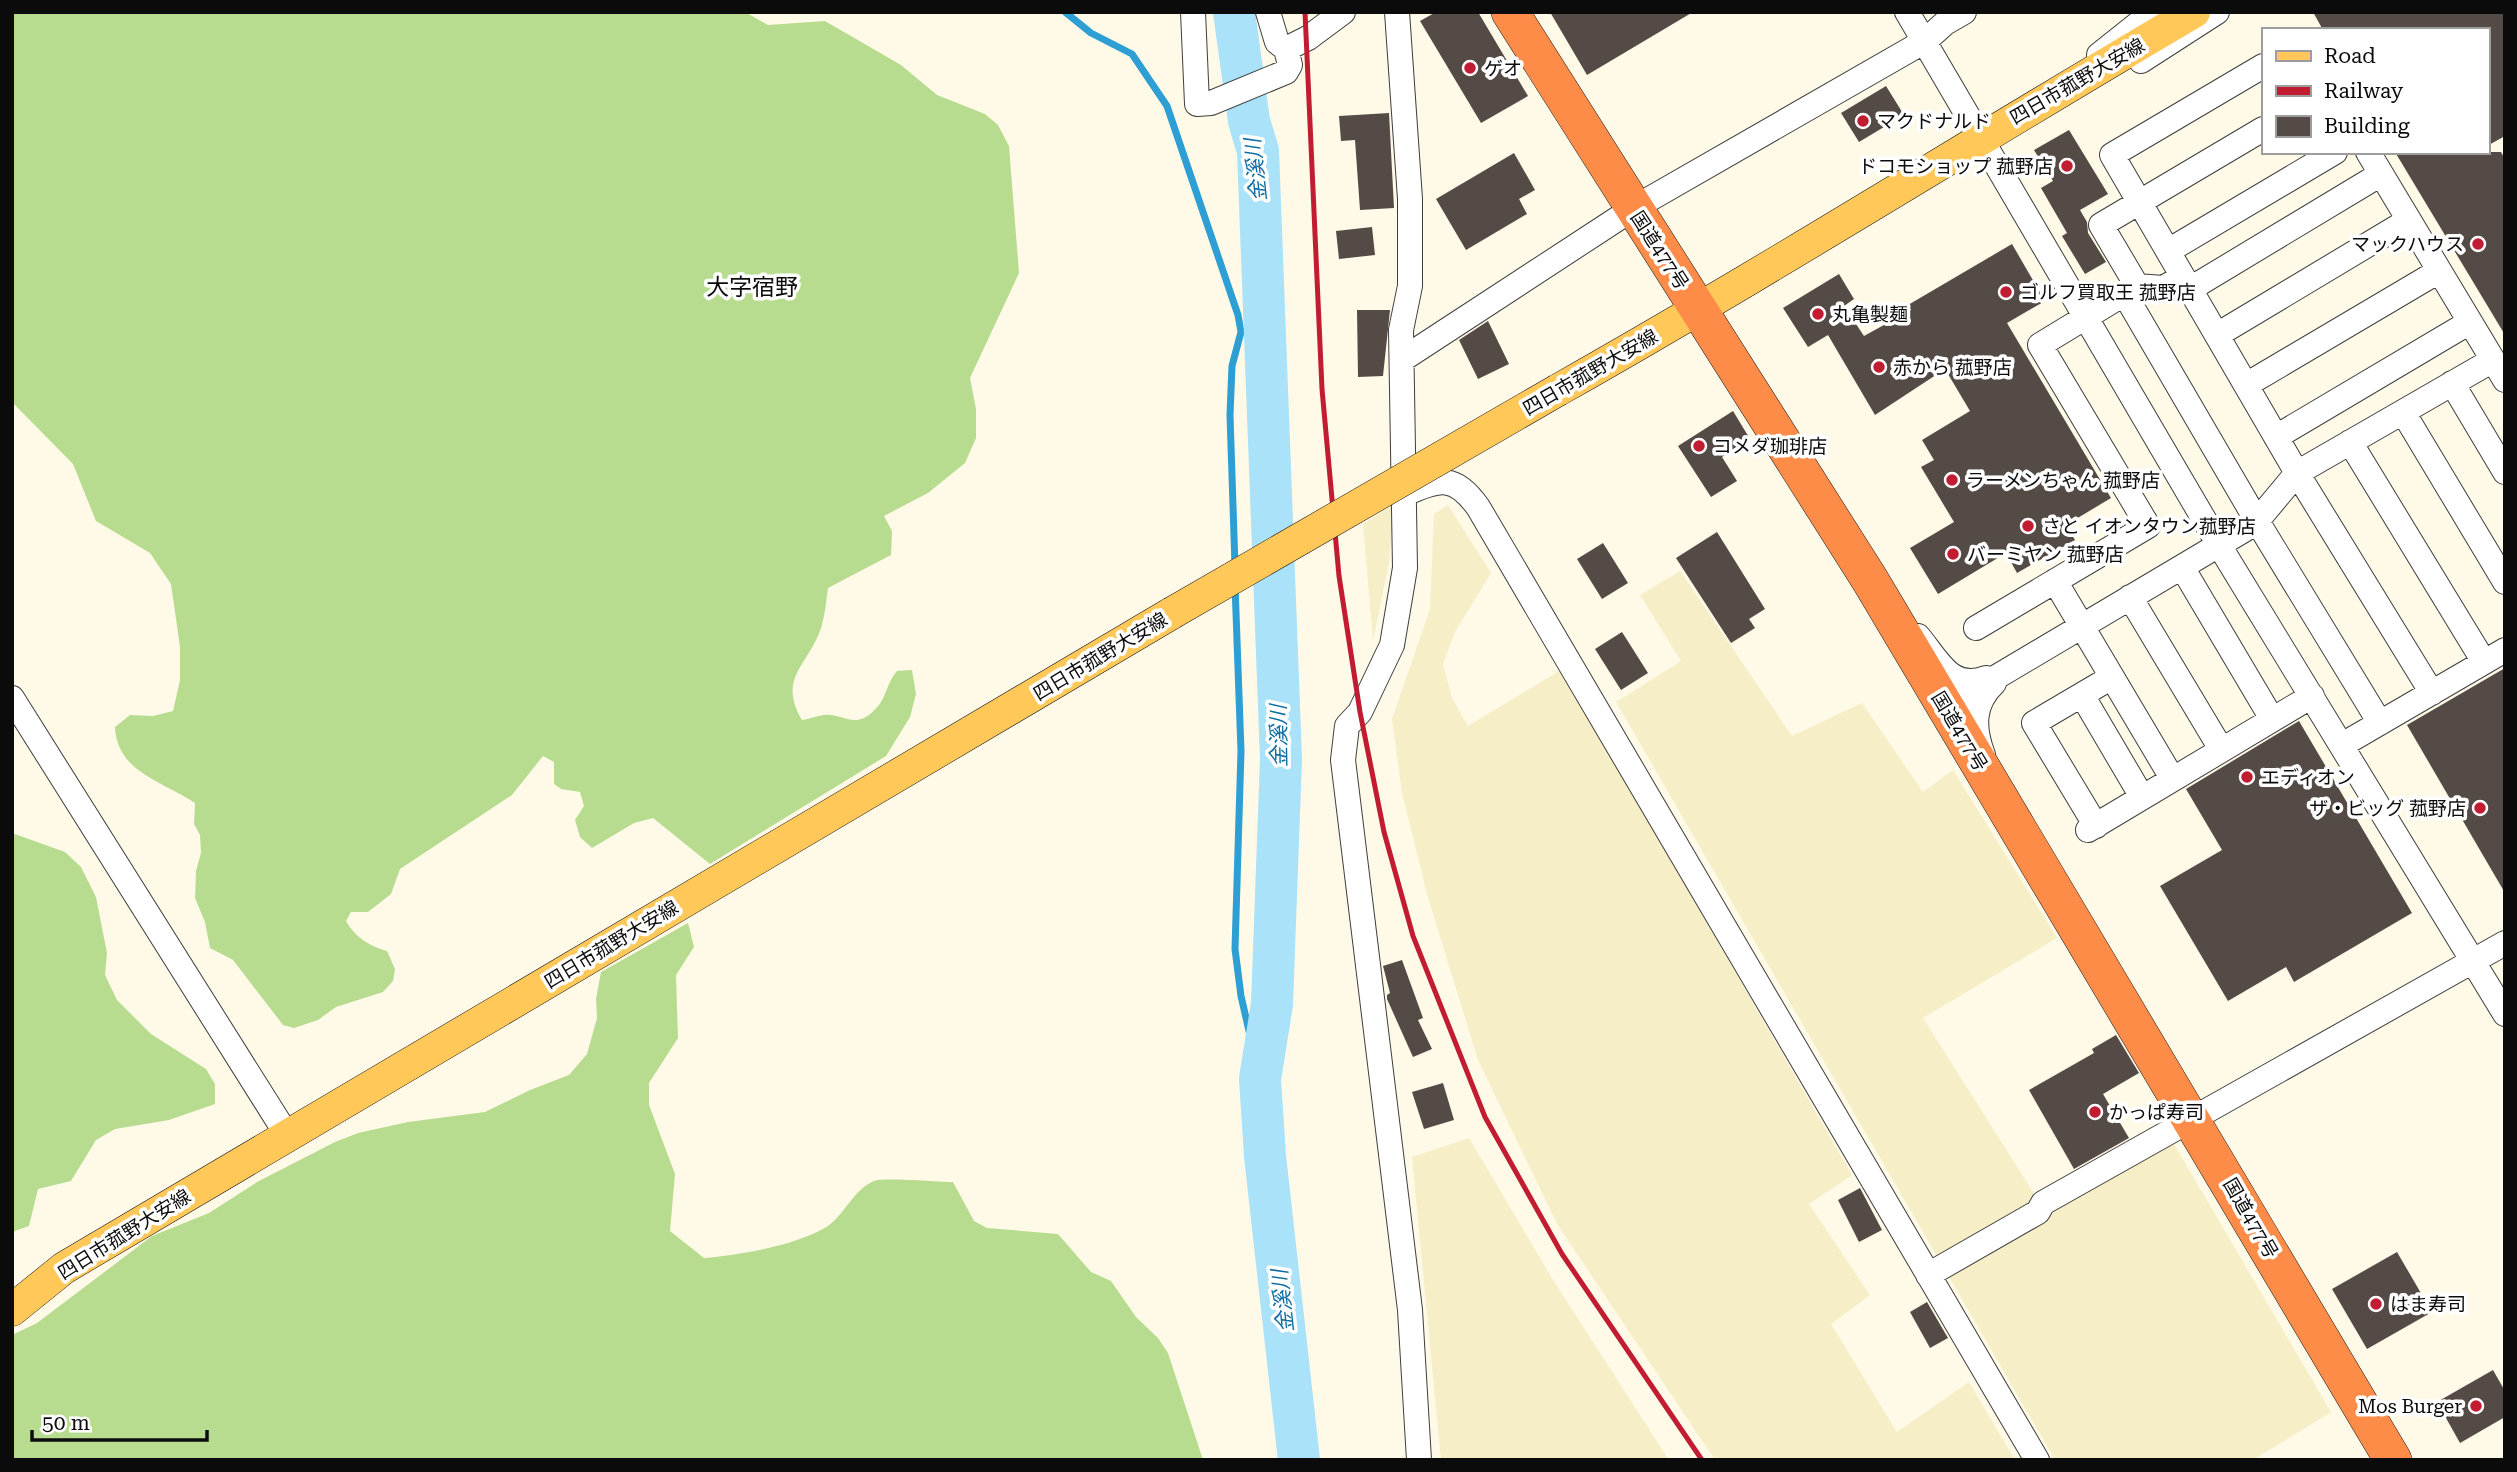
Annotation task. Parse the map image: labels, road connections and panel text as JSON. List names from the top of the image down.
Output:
{
  "streets": {
    "highway": ["国道477号"],
    "main road": ["四日市菰野大安線"]
  },
  "crossings": [
    ["四日市菰野大安線", "国道477号"]
  ],
  "districts": ["大字宿野"],
  "water": ["金溪川"],
  "places": [
    "ゲオ",
    "マクドナルド",
    "ドコモショップ 菰野店",
    "マックハウス",
    "ゴルフ買取王 菰野店",
    "丸亀製麺",
    "赤から 菰野店",
    "コメダ珈琲店",
    "ラーメンちゃん 菰野店",
    "さと イオンタウン菰野店",
    "バーミヤン 菰野店",
    "エディオン",
    "ザ・ビッグ 菰野店",
    "かっぱ寿司",
    "はま寿司",
    "Mos Burger"
  ],
  "legend": ["Road", "Railway", "Building"],
  "scale_bar": "50 m"
}
